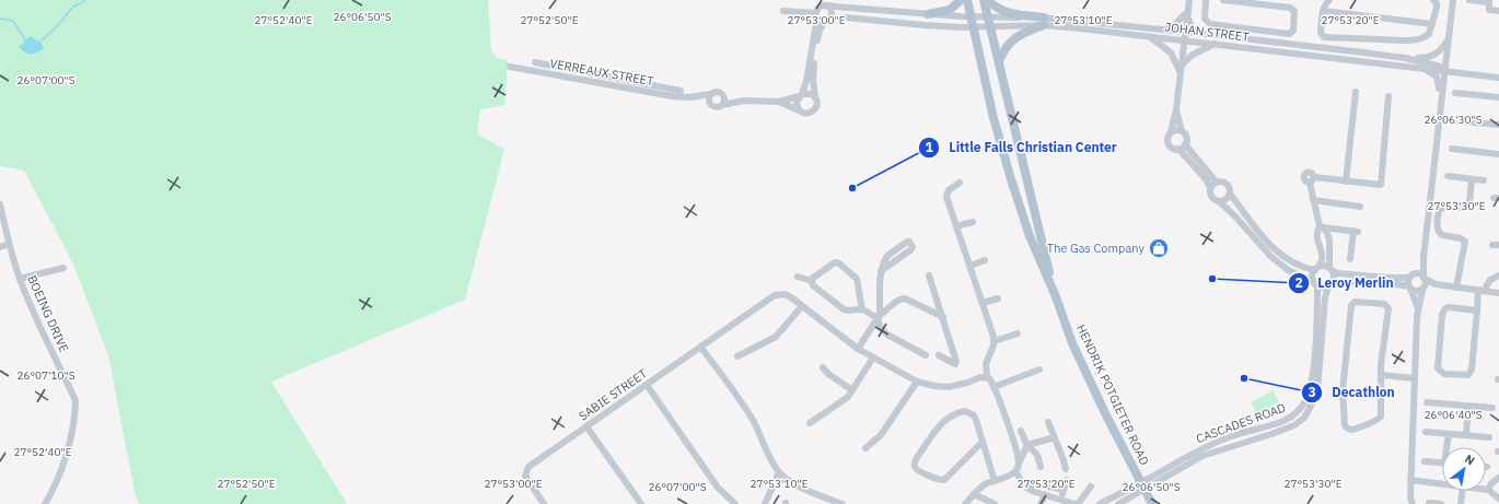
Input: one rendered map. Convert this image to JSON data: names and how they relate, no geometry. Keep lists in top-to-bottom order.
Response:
{
  "streets": {
    "main road": ["HENDRIK POTGIETER ROAD"],
    "street": [
      "JOHAN STREET",
      "VERREAUX STREET",
      "BOEING DRIVE",
      "SABIE STREET",
      "CASCADES ROAD"
    ]
  },
  "crossings": [
    ["JOHAN STREET", "HENDRIK POTGIETER ROAD"],
    ["HENDRIK POTGIETER ROAD", "CASCADES ROAD"]
  ],
  "places": {
    "other": ["Little Falls Christian Center", "Leroy Merlin", "Decathlon"],
    "shop": ["The Gas Company"]
  },
  "north": "top right",
  "coordinates": [
    "26°06'50\"S",
    "27°52'40\"E",
    "27°52'50\"E",
    "27°53'00\"E",
    "27°53'10\"E",
    "27°53'20\"E",
    "26°07'00\"S",
    "26°06'30\"S",
    "27°53'30\"E",
    "26°07'10\"S",
    "26°06'40\"S"
  ]
}
